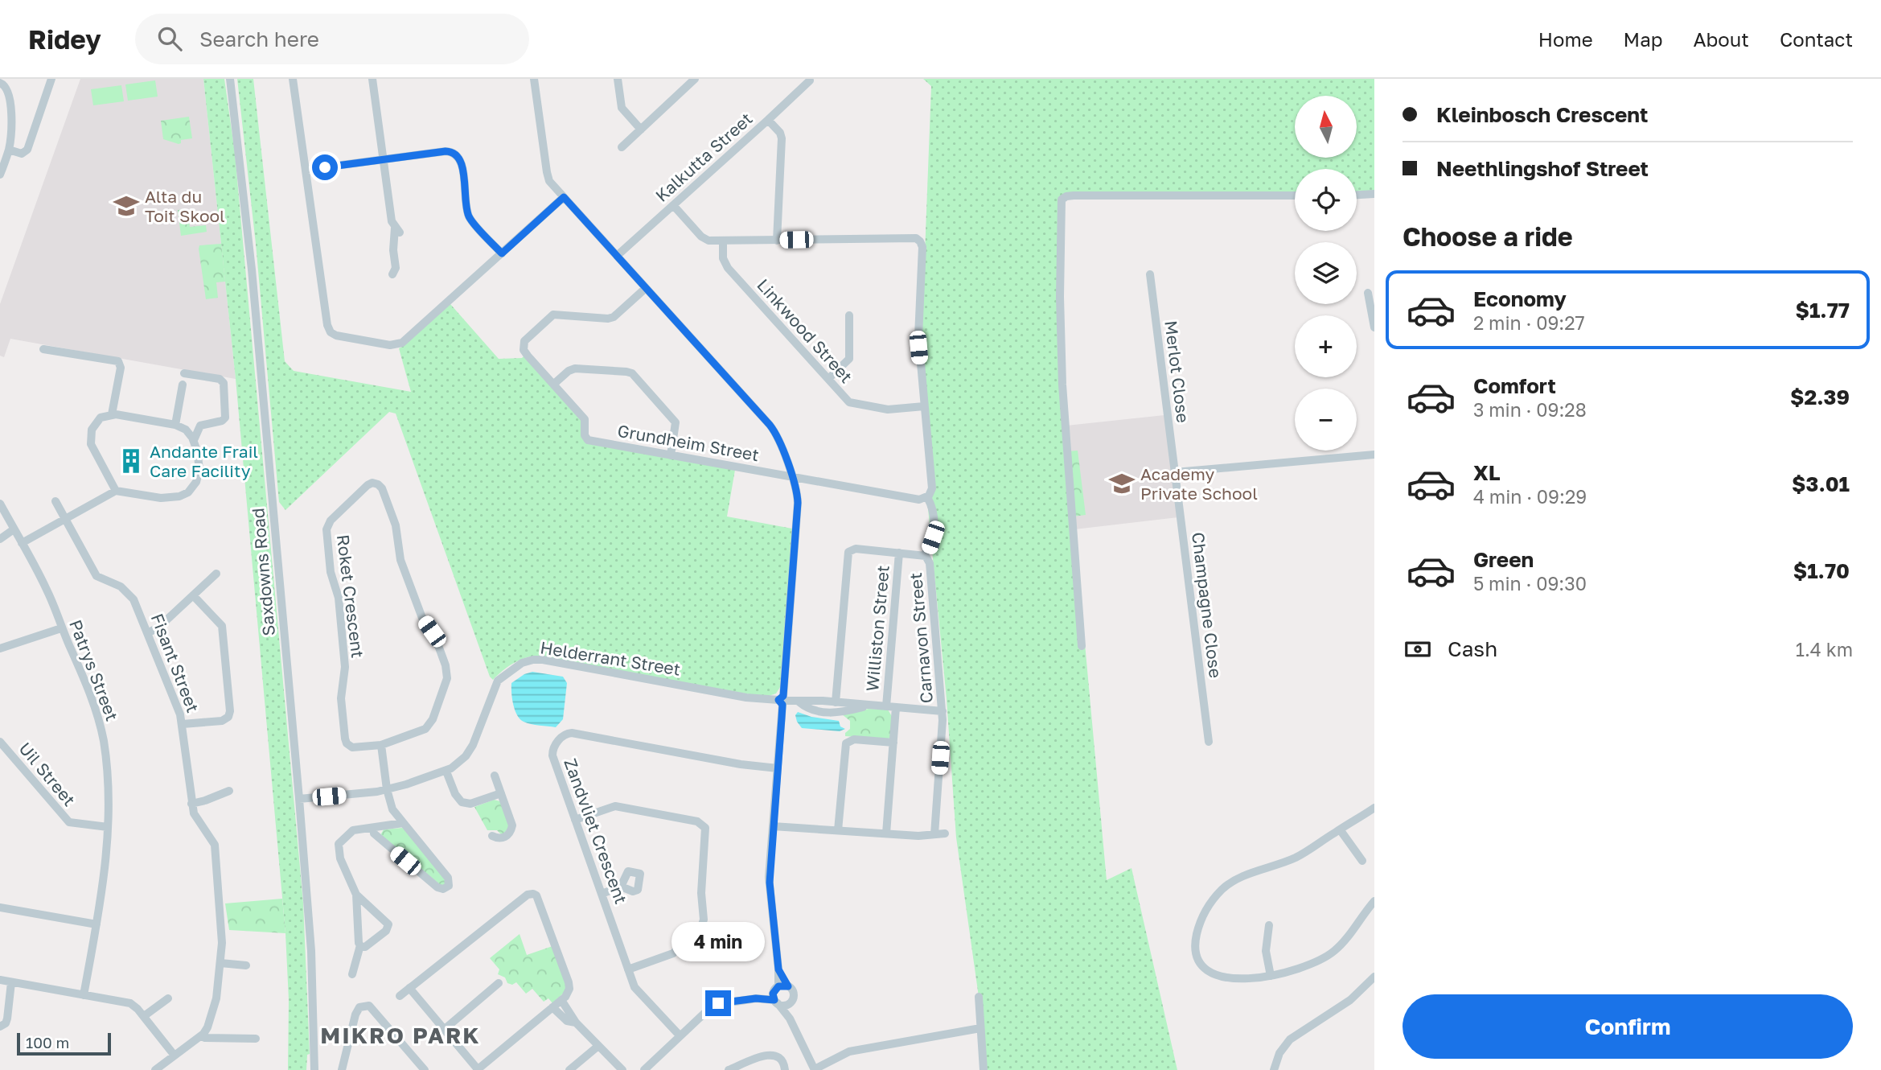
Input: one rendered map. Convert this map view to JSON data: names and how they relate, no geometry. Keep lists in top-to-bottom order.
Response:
{
  "streets": {
    "street": [
      "Kalkutta Street",
      "Linkwood Street",
      "Merlot Close",
      "Grundheim Street",
      "Saxdowns Road",
      "Roket Crescent",
      "Champagne Close",
      "Williston Street",
      "Carnavon Street",
      "Helderrant Street",
      "Fisant Street",
      "Patrys Street",
      "Uil Street",
      "Zandvliet Crescent"
    ]
  },
  "crossings": [
    ["Merlot Close", "Champagne Close"],
    ["Saxdowns Road", "Helderrant Street"],
    ["Williston Street", "Carnavon Street"],
    ["Patrys Street", "Uil Street"]
  ],
  "districts": ["MIKRO PARK"],
  "places": {
    "school or university": ["Alta du Toit Skool", "Academy Private School"],
    "building": ["Andante Frail Care Facility"]
  },
  "scale_bar": "100 m",
  "north": "top",
  "page": {
    "header": "Ridey",
    "search": "Search here",
    "nav": [
      "Home",
      "Map",
      "About",
      "Contact"
    ],
    "banner": ["Kleinbosch Crescent", "Neethlingshof Street"],
    "map_buttons": ["+", "−"],
    "heading": "Choose a ride",
    "list": [
      {
        "name": "Economy",
        "note": "2 min · 09:27",
        "value": "$1.77"
      },
      {
        "name": "Comfort",
        "note": "3 min · 09:28",
        "value": "$2.39"
      },
      {
        "name": "XL",
        "note": "4 min · 09:29",
        "value": "$3.01"
      },
      {
        "name": "Green",
        "note": "5 min · 09:30",
        "value": "$1.70"
      }
    ],
    "pay": ["Cash", "1.4 km"],
    "bubble": "4 min",
    "buttons": "Confirm",
    "scale": "100 m"
  }
}
